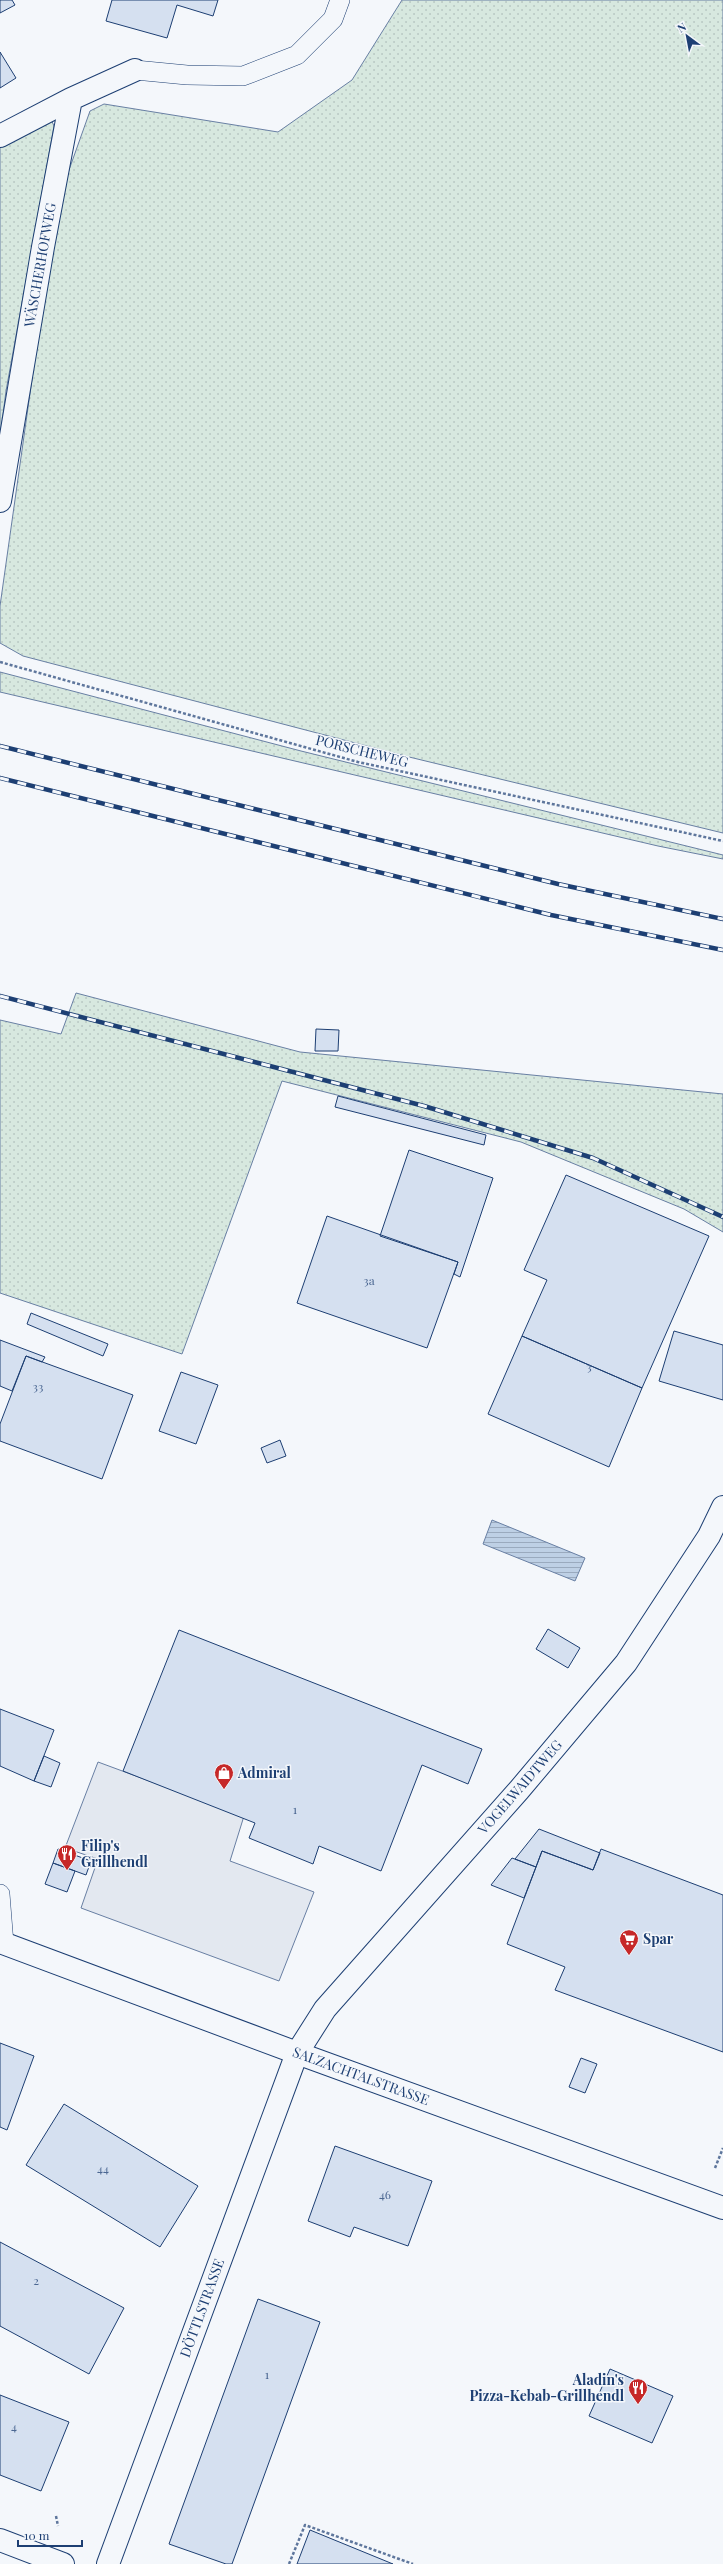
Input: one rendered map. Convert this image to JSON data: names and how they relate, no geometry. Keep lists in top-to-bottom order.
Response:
{
  "streets": {
    "street": [
      "WÄSCHERHOFWEG",
      "VOGELWAIDTWEG",
      "SALZACHTALSTRASSE",
      "DÖTTLSTRASSE"
    ],
    "path": ["PORSCHEWEG"]
  },
  "crossings": [
    ["VOGELWAIDTWEG", "SALZACHTALSTRASSE"],
    ["VOGELWAIDTWEG", "DÖTTLSTRASSE"],
    ["SALZACHTALSTRASSE", "DÖTTLSTRASSE"]
  ],
  "places": {
    "shop": ["Admiral"],
    "restaurant": ["Filip's Grillhendl", "Aladin's Pizza-Kebab-Grillhendl"],
    "supermarket": ["Spar"]
  },
  "house_numbers": [
    "3a",
    "3",
    "33",
    "1",
    "44",
    "46",
    "2",
    "1",
    "4"
  ],
  "scale_bar": "10 m",
  "north": "top left"
}
